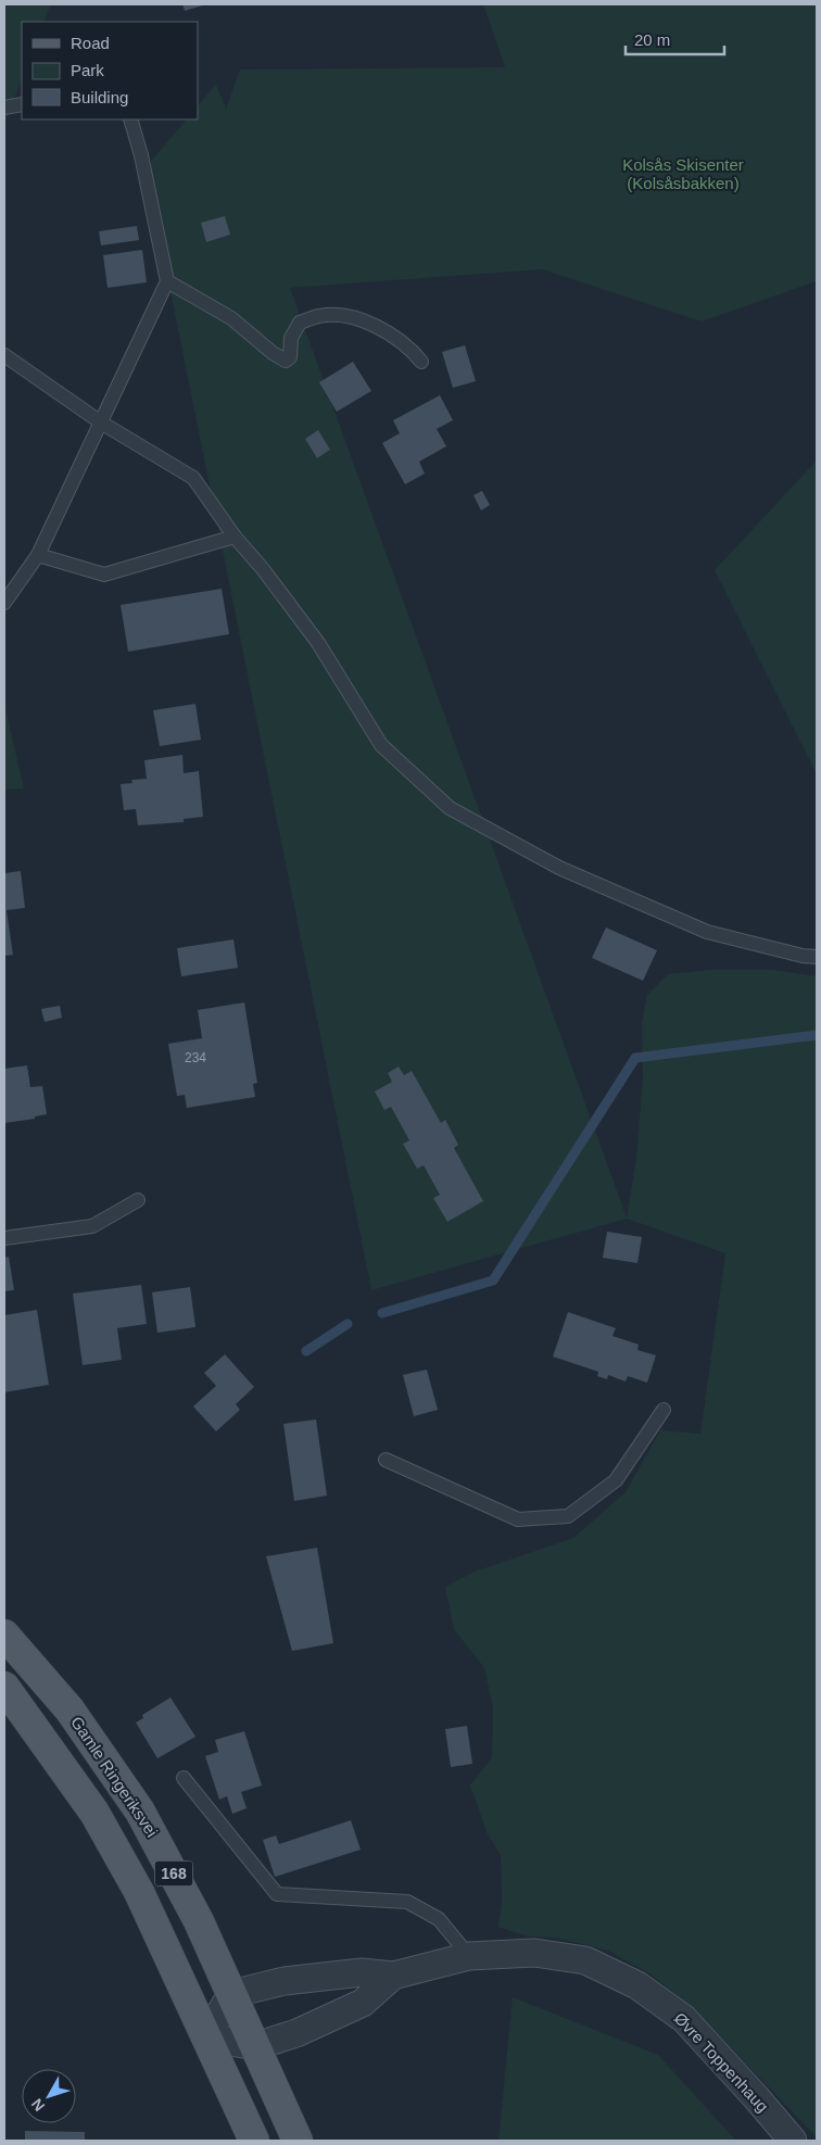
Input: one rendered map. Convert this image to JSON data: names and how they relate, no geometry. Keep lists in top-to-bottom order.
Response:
{
  "streets": {
    "main road": ["Gamle Ringeriksvei", "168"],
    "street": ["Øvre Toppenhaug"]
  },
  "crossings": [
    ["Gamle Ringeriksvei", "Øvre Toppenhaug"],
    ["168", "Øvre Toppenhaug"]
  ],
  "parks": ["Kolsås Skisenter (Kolsåsbakken)"],
  "house_numbers": ["234"],
  "legend": ["Road", "Park", "Building"],
  "scale_bar": "20 m",
  "north": "bottom left"
}
